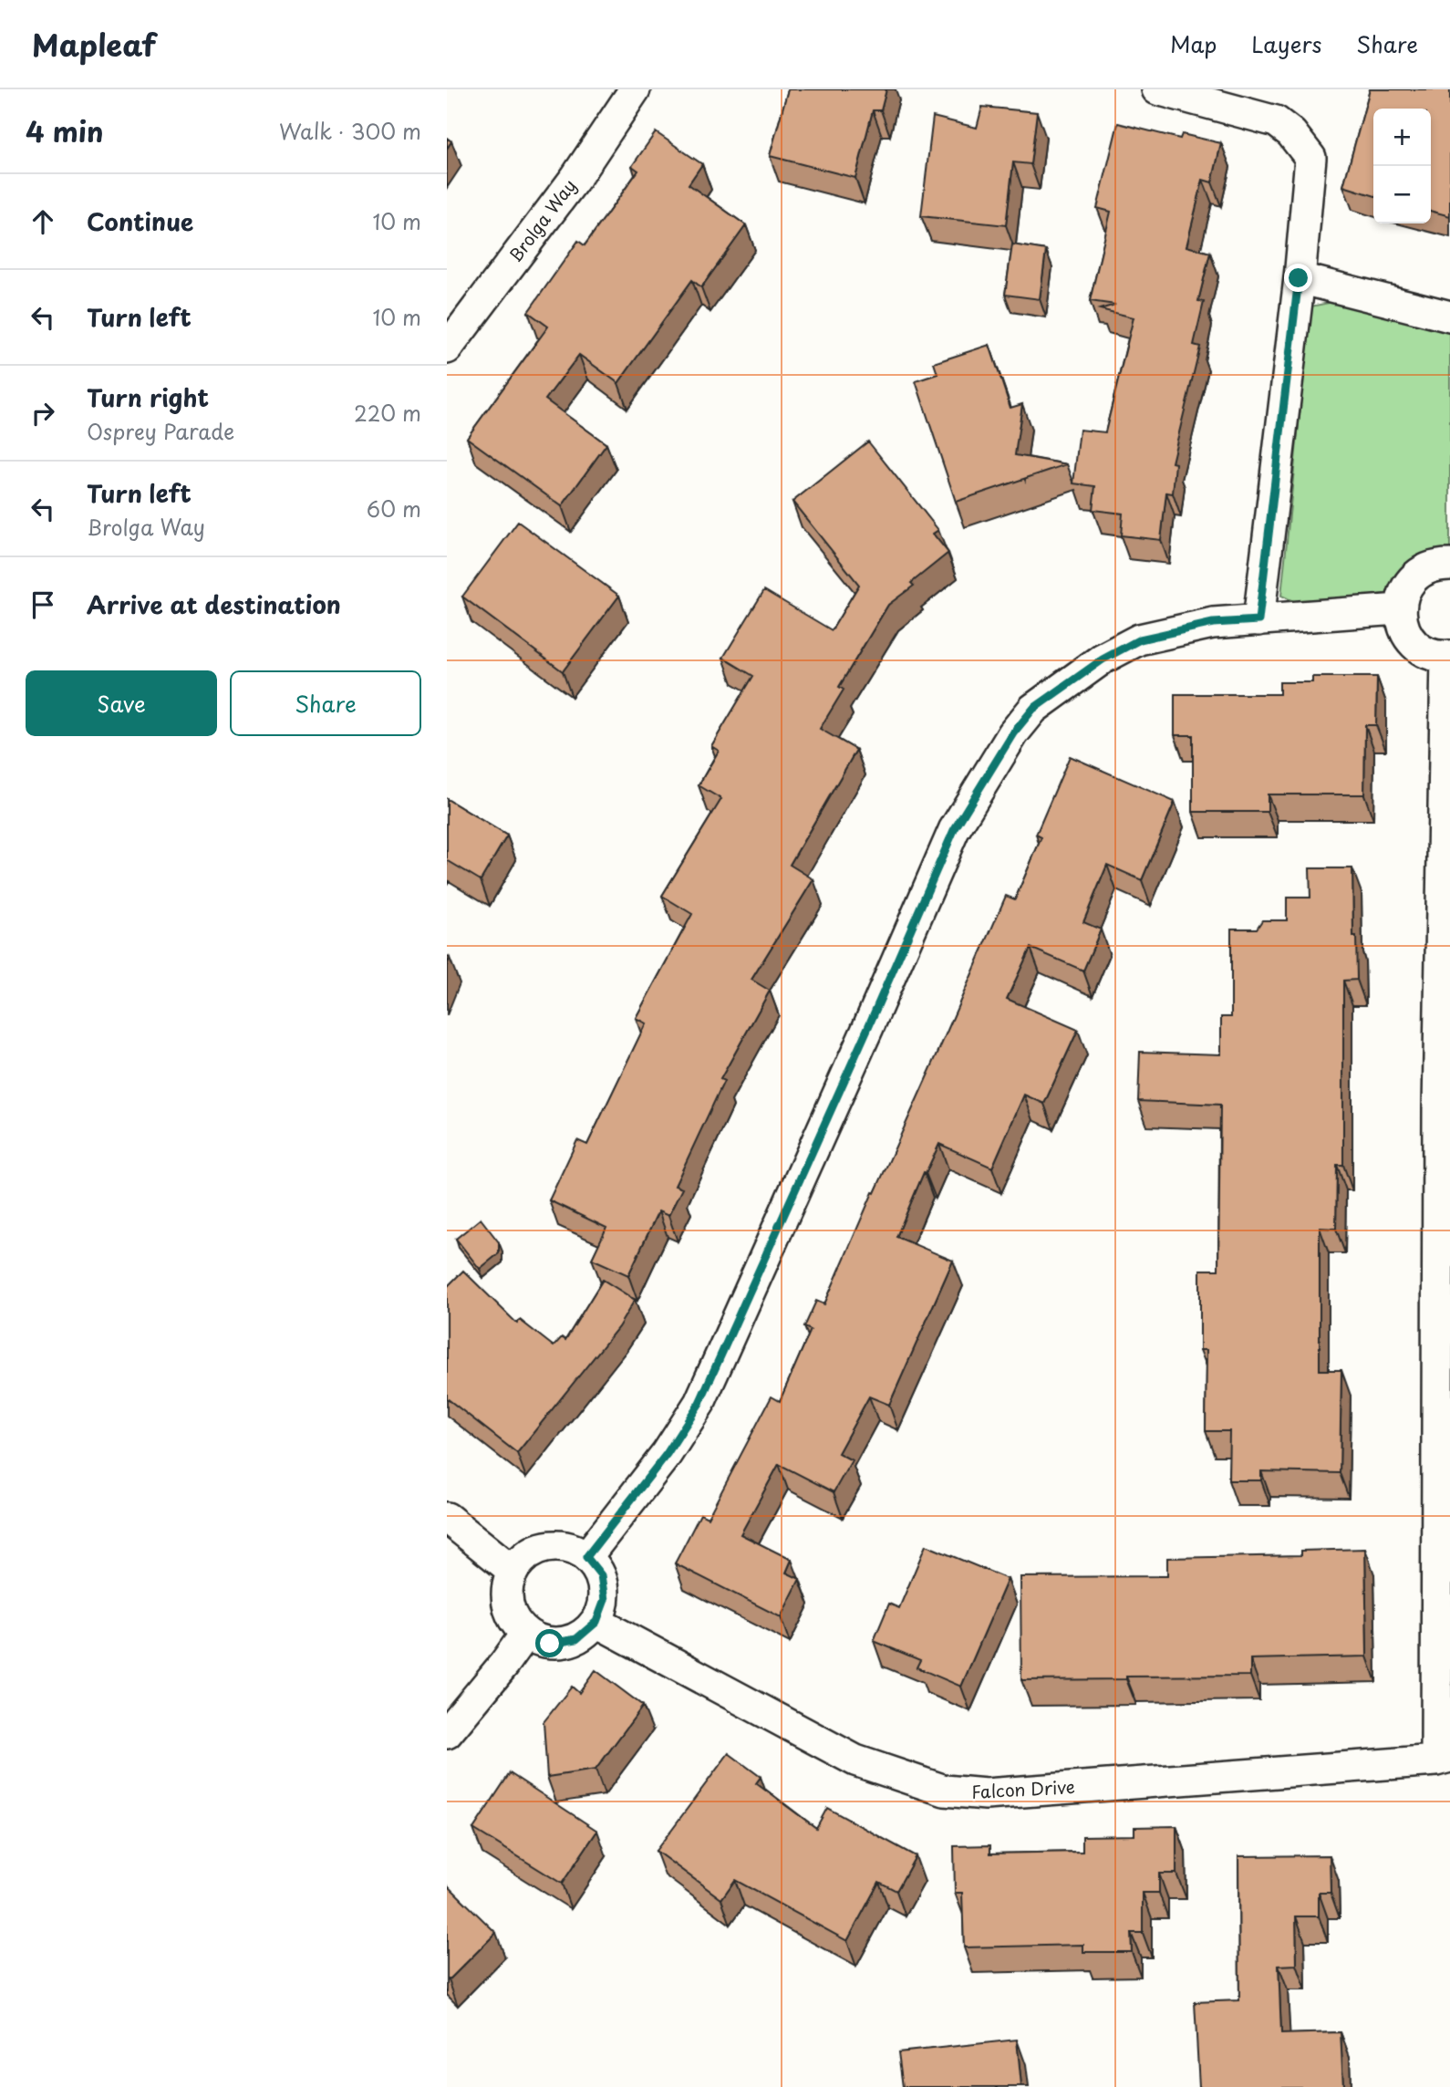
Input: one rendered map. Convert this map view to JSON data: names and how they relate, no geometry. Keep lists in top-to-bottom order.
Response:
{
  "streets": {
    "street": ["Brolga Way", "Falcon Drive"]
  },
  "page": {
    "header": "Mapleaf",
    "nav": ["Map", "Layers", "Share"],
    "heading": ["4 min", "Walk · 300 m"],
    "map_buttons": ["+", "−"],
    "list": [
      ["Continue", "10 m"],
      ["Turn left", "10 m"],
      ["Turn right", "Osprey Parade", "220 m"],
      ["Turn left", "Brolga Way", "60 m"],
      "Arrive at destination"
    ],
    "buttons": ["Save", "Share"]
  }
}
